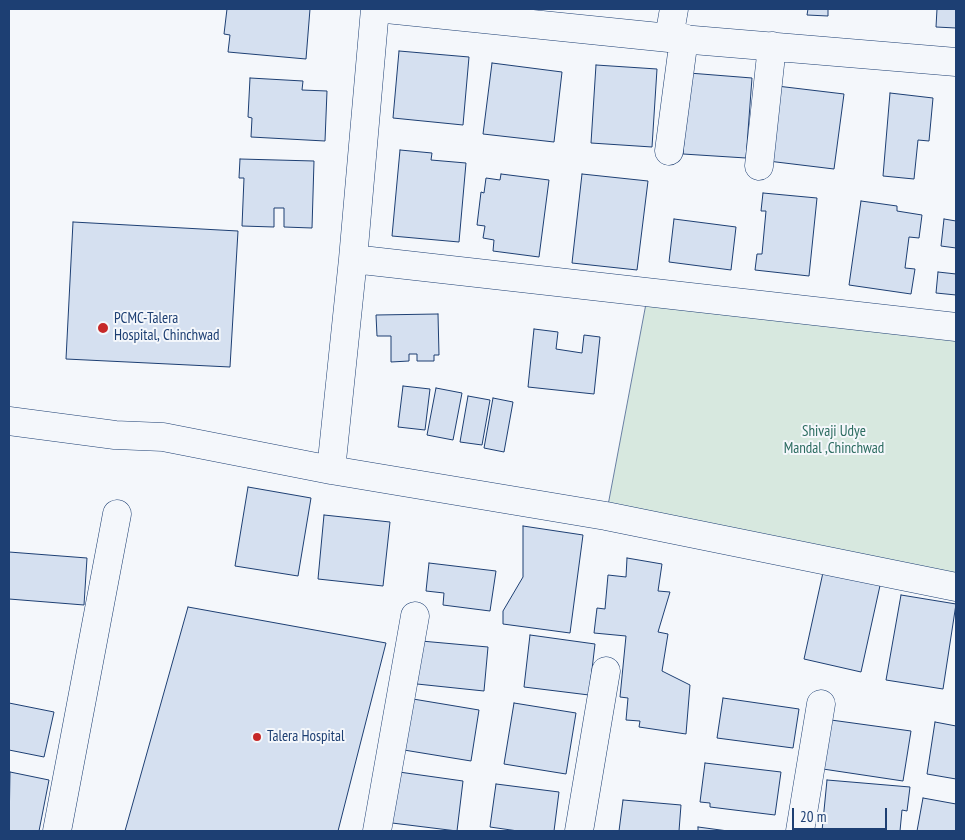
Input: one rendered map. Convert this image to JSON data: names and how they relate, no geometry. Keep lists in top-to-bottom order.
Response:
{
  "parks": ["Shivaji Udye Mandal ,Chinchwad"],
  "places": ["PCMC-Talera Hospital, Chinchwad", "Talera Hospital"],
  "scale_bar": "20 m"
}
